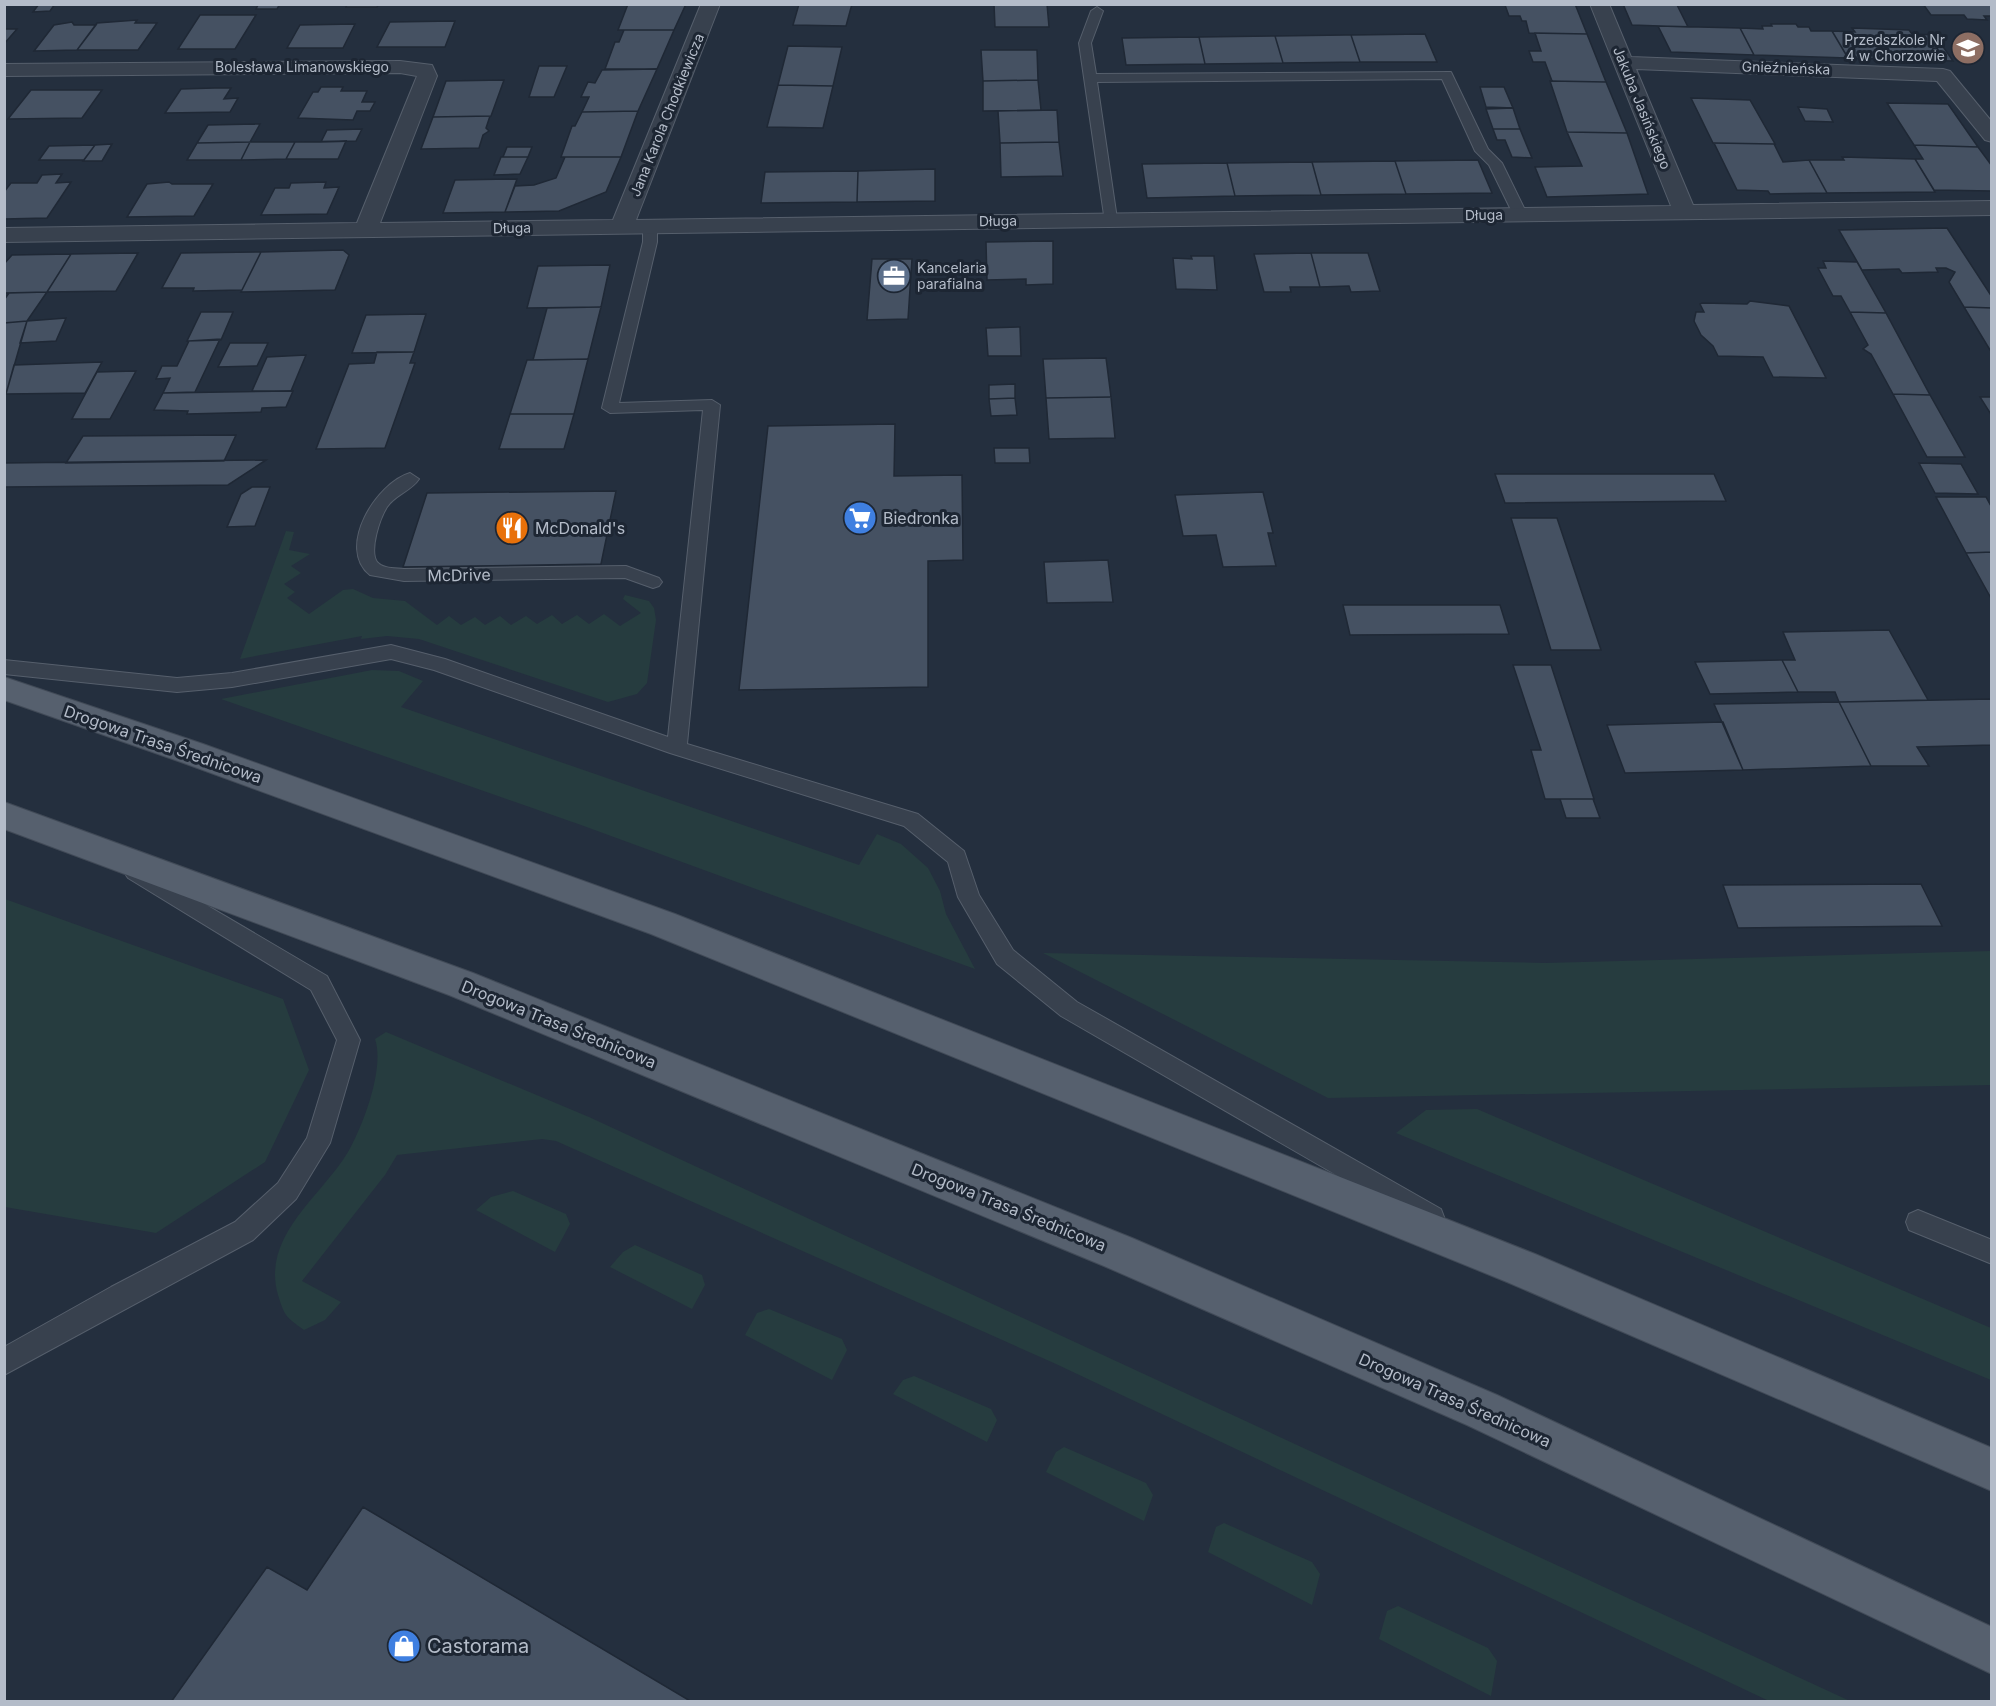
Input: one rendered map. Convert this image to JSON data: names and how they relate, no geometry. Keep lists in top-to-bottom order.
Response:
{
  "streets": {
    "main road": ["Drogowa Trasa Średnicowa"],
    "street": [
      "Bolesława Limanowskiego",
      "Gnieźnieńska",
      "Jakuba Jasińskiego",
      "Jana Karola Chodkiewicza",
      "Długa"
    ],
    "lane": ["McDrive"]
  },
  "crossings": [
    ["Bolesława Limanowskiego", "Długa"],
    ["Gnieźnieńska", "Jakuba Jasińskiego"],
    ["Jakuba Jasińskiego", "Długa"],
    ["Jana Karola Chodkiewicza", "Długa"]
  ],
  "places": {
    "school or university": ["Przedszkole Nr 4 w Chorzowie"],
    "office": ["Kancelaria parafialna"],
    "supermarket": ["Biedronka"],
    "restaurant": ["McDonald's"],
    "shop": ["Castorama"]
  }
}
